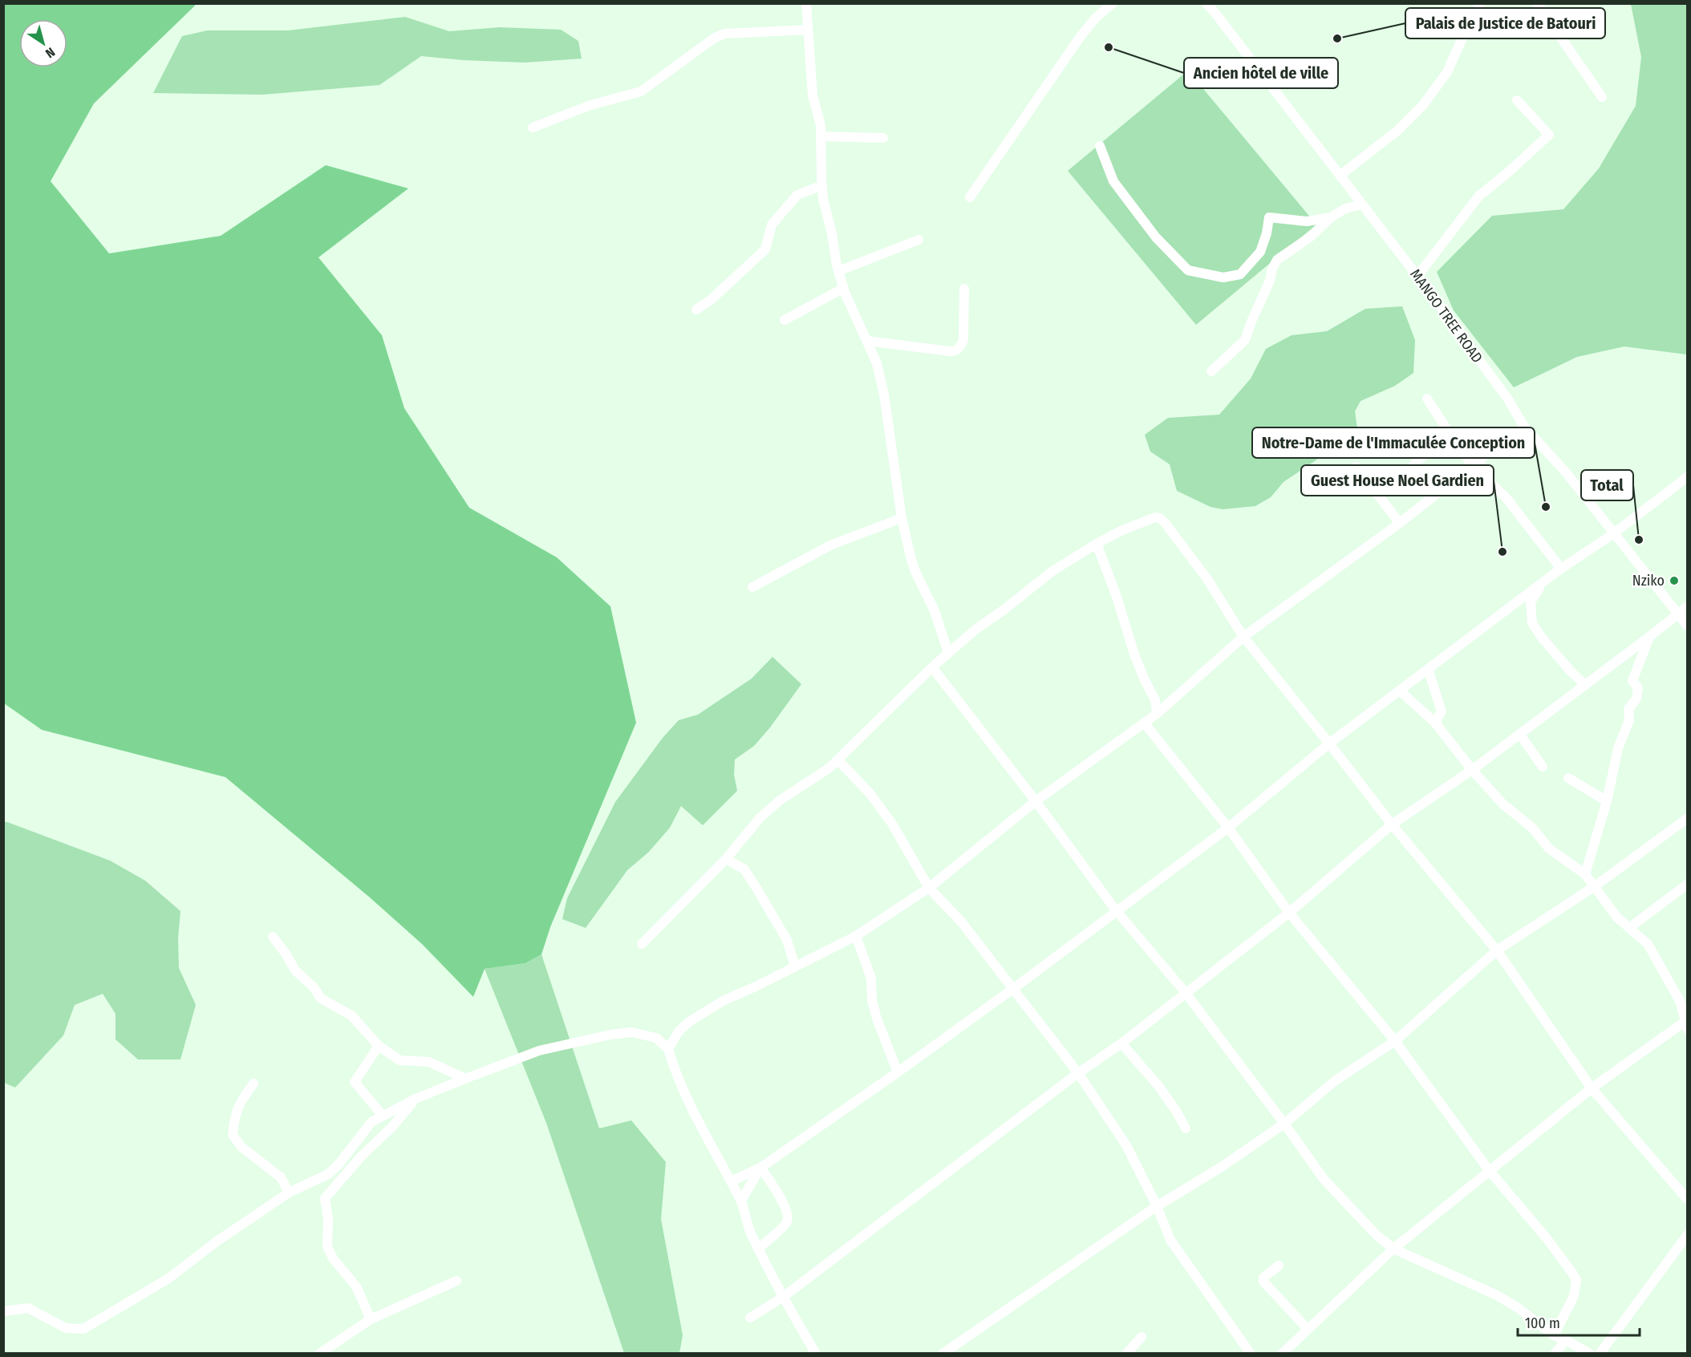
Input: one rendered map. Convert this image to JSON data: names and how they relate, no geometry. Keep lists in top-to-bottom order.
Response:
{
  "streets": {
    "street": ["MANGO TREE ROAD"]
  },
  "places": [
    "Palais de Justice de Batouri",
    "Ancien hôtel de ville",
    "Notre-Dame de l'Immaculée Conception",
    "Total",
    "Guest House Noel Gardien",
    "Nziko"
  ],
  "scale_bar": "100 m",
  "north": "bottom right"
}
